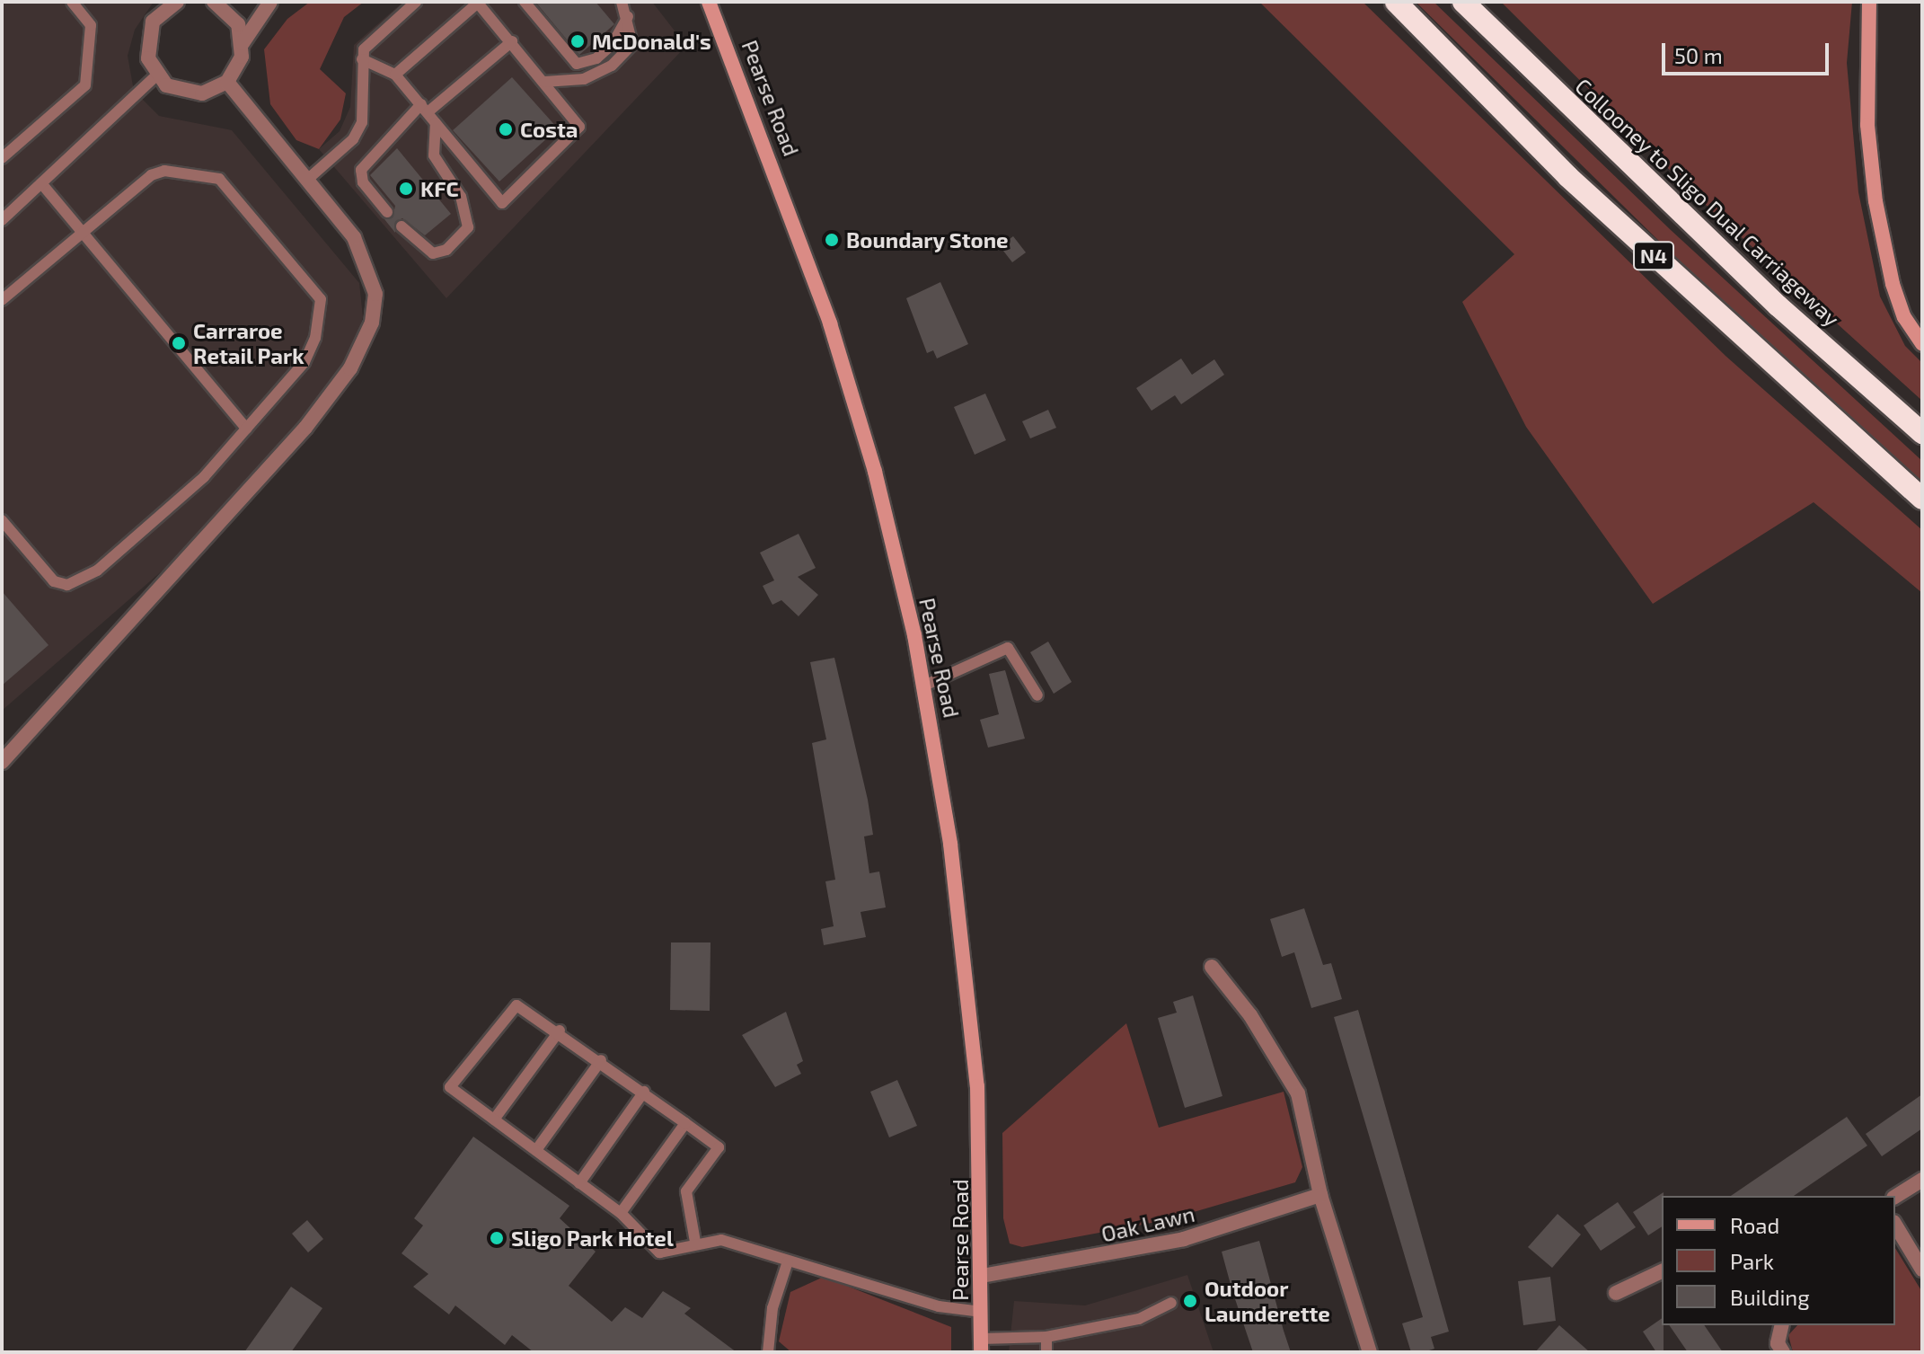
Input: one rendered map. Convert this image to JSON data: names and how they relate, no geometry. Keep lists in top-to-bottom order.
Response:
{
  "streets": {
    "highway": ["Collooney to Sligo Dual Carriageway", "N4"],
    "main road": ["Pearse Road"],
    "street": ["Oak Lawn"]
  },
  "crossings": [
    ["Pearse Road", "Oak Lawn"]
  ],
  "places": [
    "McDonald's",
    "Costa",
    "KFC",
    "Boundary Stone",
    "Carraroe Retail Park",
    "Sligo Park Hotel",
    "Outdoor Launderette"
  ],
  "legend": ["Road", "Park", "Building"],
  "scale_bar": "50 m"
}
